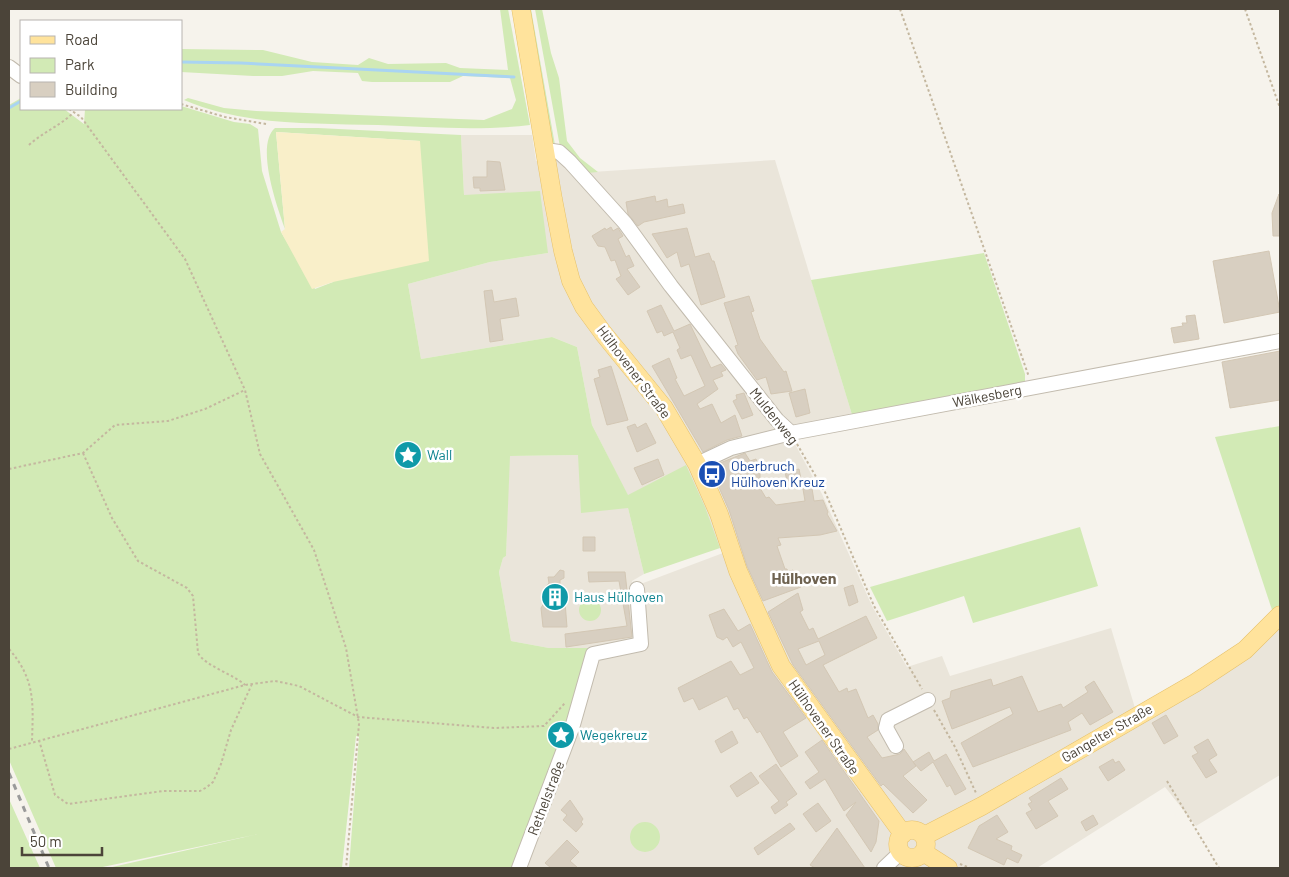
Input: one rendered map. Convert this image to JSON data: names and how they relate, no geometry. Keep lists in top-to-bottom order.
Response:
{
  "streets": {
    "main road": ["Hülhovener Straße", "Gangelter Straße"],
    "street": ["Wälkesberg", "Muldenweg", "Rethelstraße"]
  },
  "crossings": [
    ["Hülhovener Straße", "Wälkesberg"],
    ["Hülhovener Straße", "Muldenweg"],
    ["Hülhovener Straße", "Gangelter Straße"],
    ["Wälkesberg", "Muldenweg"],
    ["Muldenweg", "Gangelter Straße"]
  ],
  "districts": ["Hülhoven"],
  "places": {
    "place": ["Wall", "Wegekreuz"],
    "bus stop": ["Oberbruch Hülhoven Kreuz"],
    "building": ["Haus Hülhoven"]
  },
  "legend": ["Road", "Park", "Building"],
  "scale_bar": "50 m"
}
